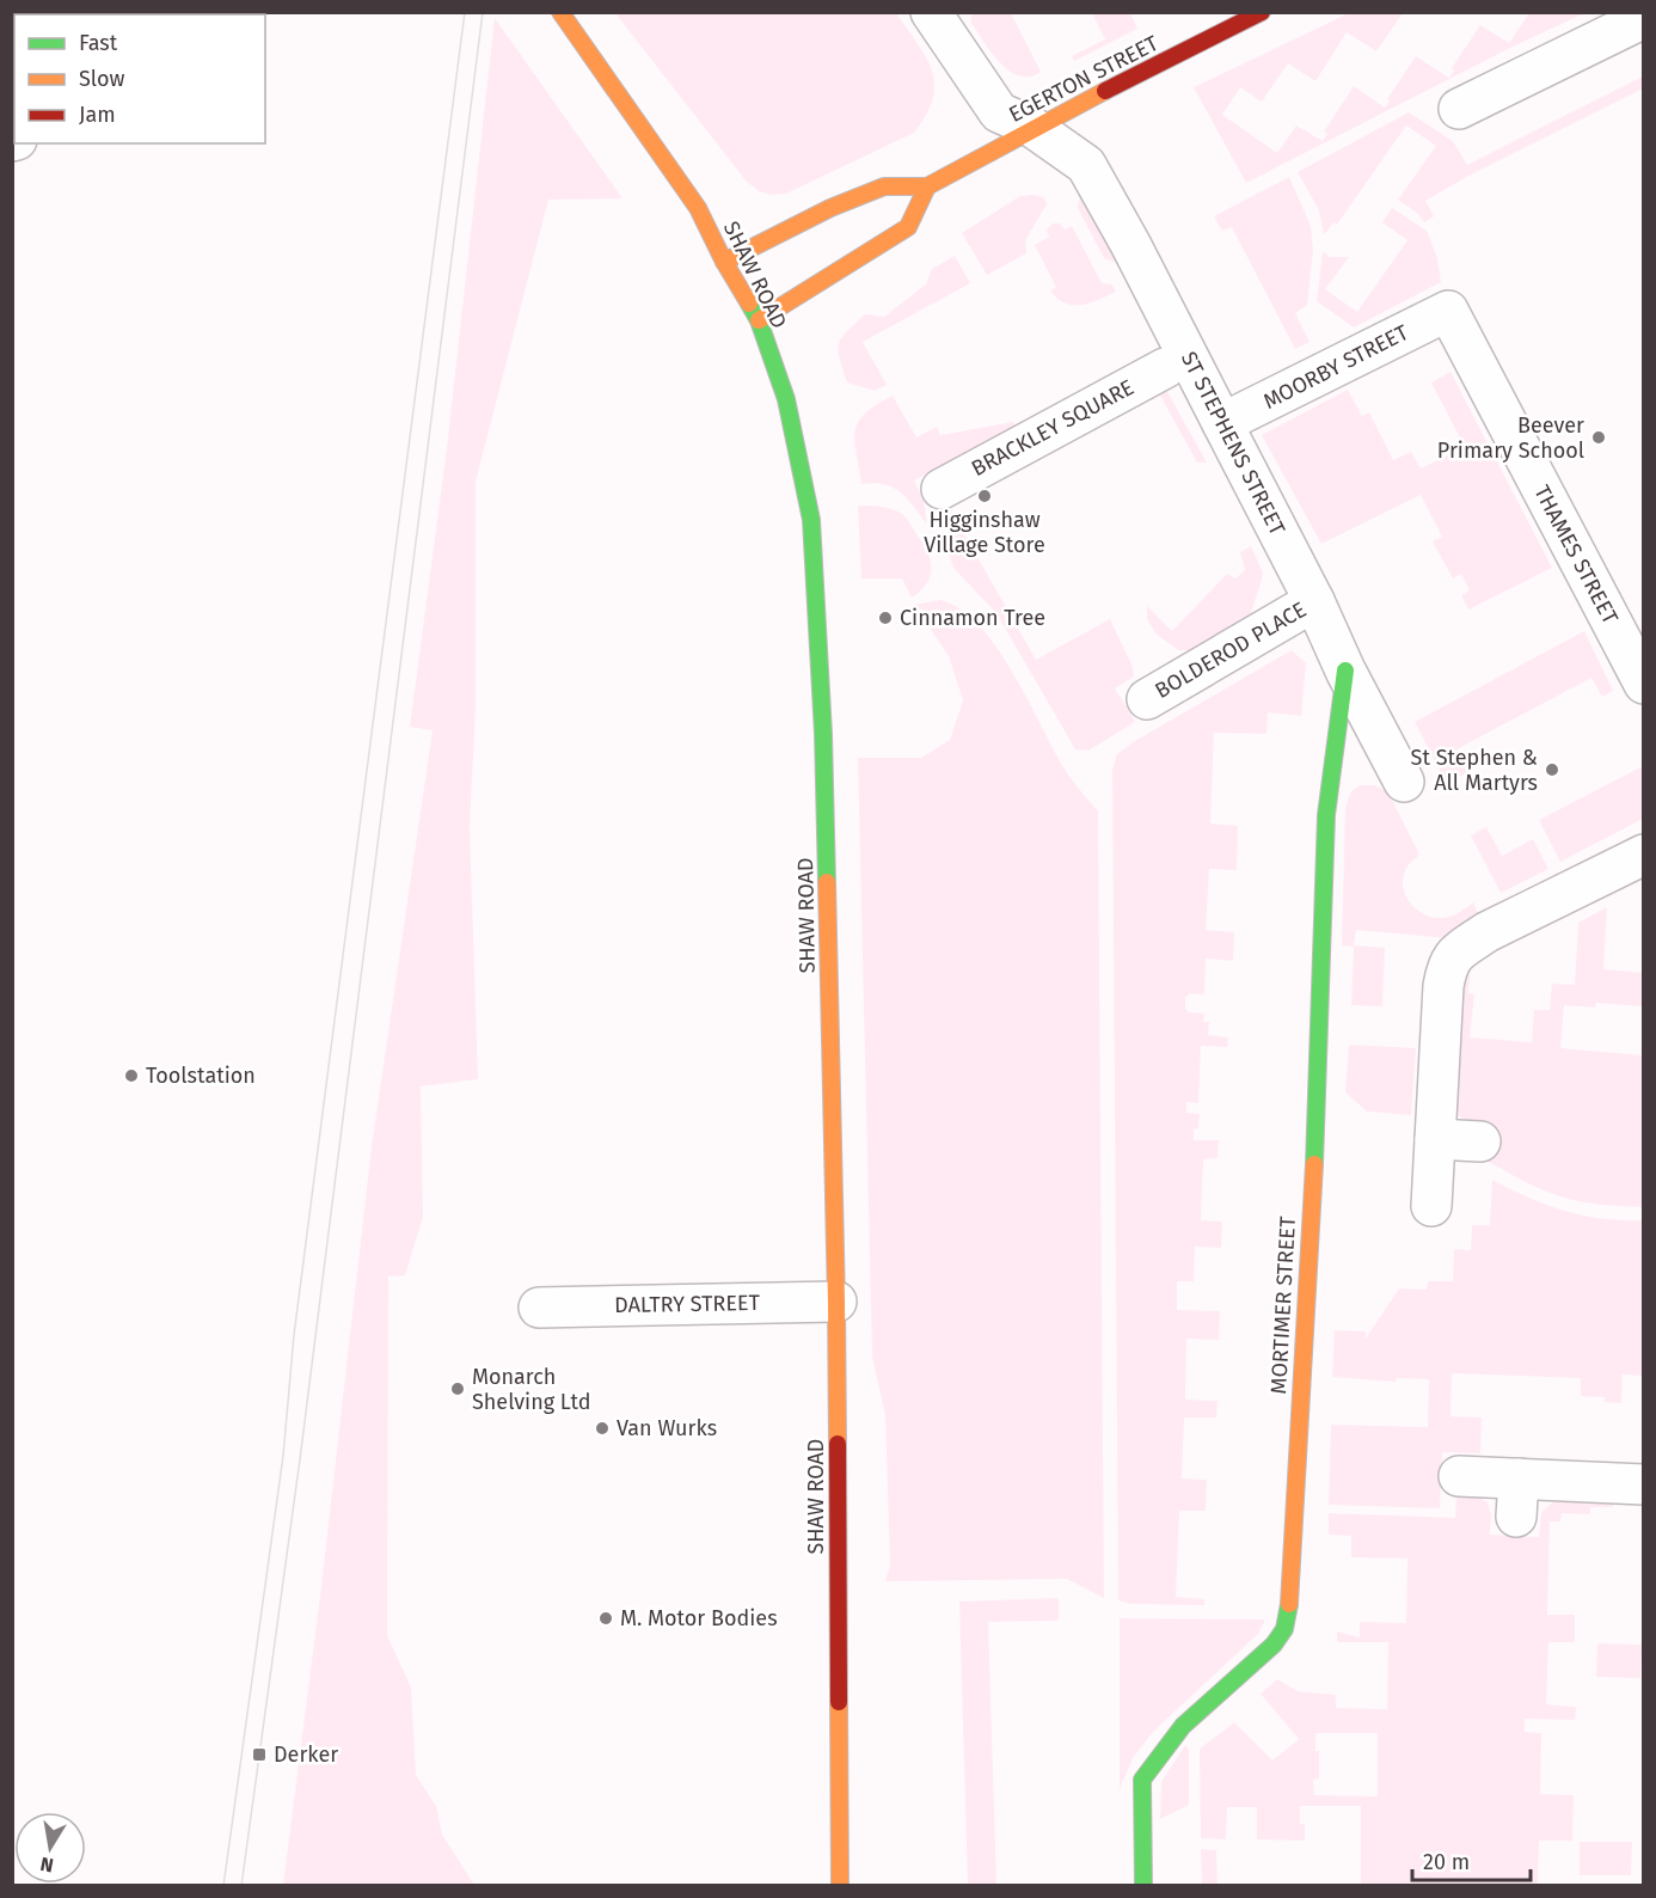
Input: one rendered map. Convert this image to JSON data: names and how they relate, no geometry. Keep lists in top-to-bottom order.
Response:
{
  "streets": {
    "street": [
      "EGERTON STREET",
      "SHAW ROAD",
      "MOORBY STREET",
      "BRACKLEY SQUARE",
      "ST STEPHENS STREET",
      "THAMES STREET",
      "BOLDEROD PLACE",
      "DALTRY STREET",
      "MORTIMER STREET"
    ]
  },
  "crossings": [
    ["EGERTON STREET", "SHAW ROAD"],
    ["EGERTON STREET", "ST STEPHENS STREET"],
    ["SHAW ROAD", "DALTRY STREET"],
    ["MOORBY STREET", "ST STEPHENS STREET"],
    ["MOORBY STREET", "THAMES STREET"],
    ["ST STEPHENS STREET", "BOLDEROD PLACE"],
    ["ST STEPHENS STREET", "MORTIMER STREET"]
  ],
  "places": {
    "other": [
      "Beever Primary School",
      "Higginshaw Village Store",
      "Cinnamon Tree",
      "St Stephen & All Martyrs",
      "Toolstation",
      "Monarch Shelving Ltd",
      "Van Wurks",
      "M. Motor Bodies"
    ],
    "transit": ["Derker"]
  },
  "legend": ["Fast", "Slow", "Jam"],
  "scale_bar": "20 m",
  "north": "bottom"
}
